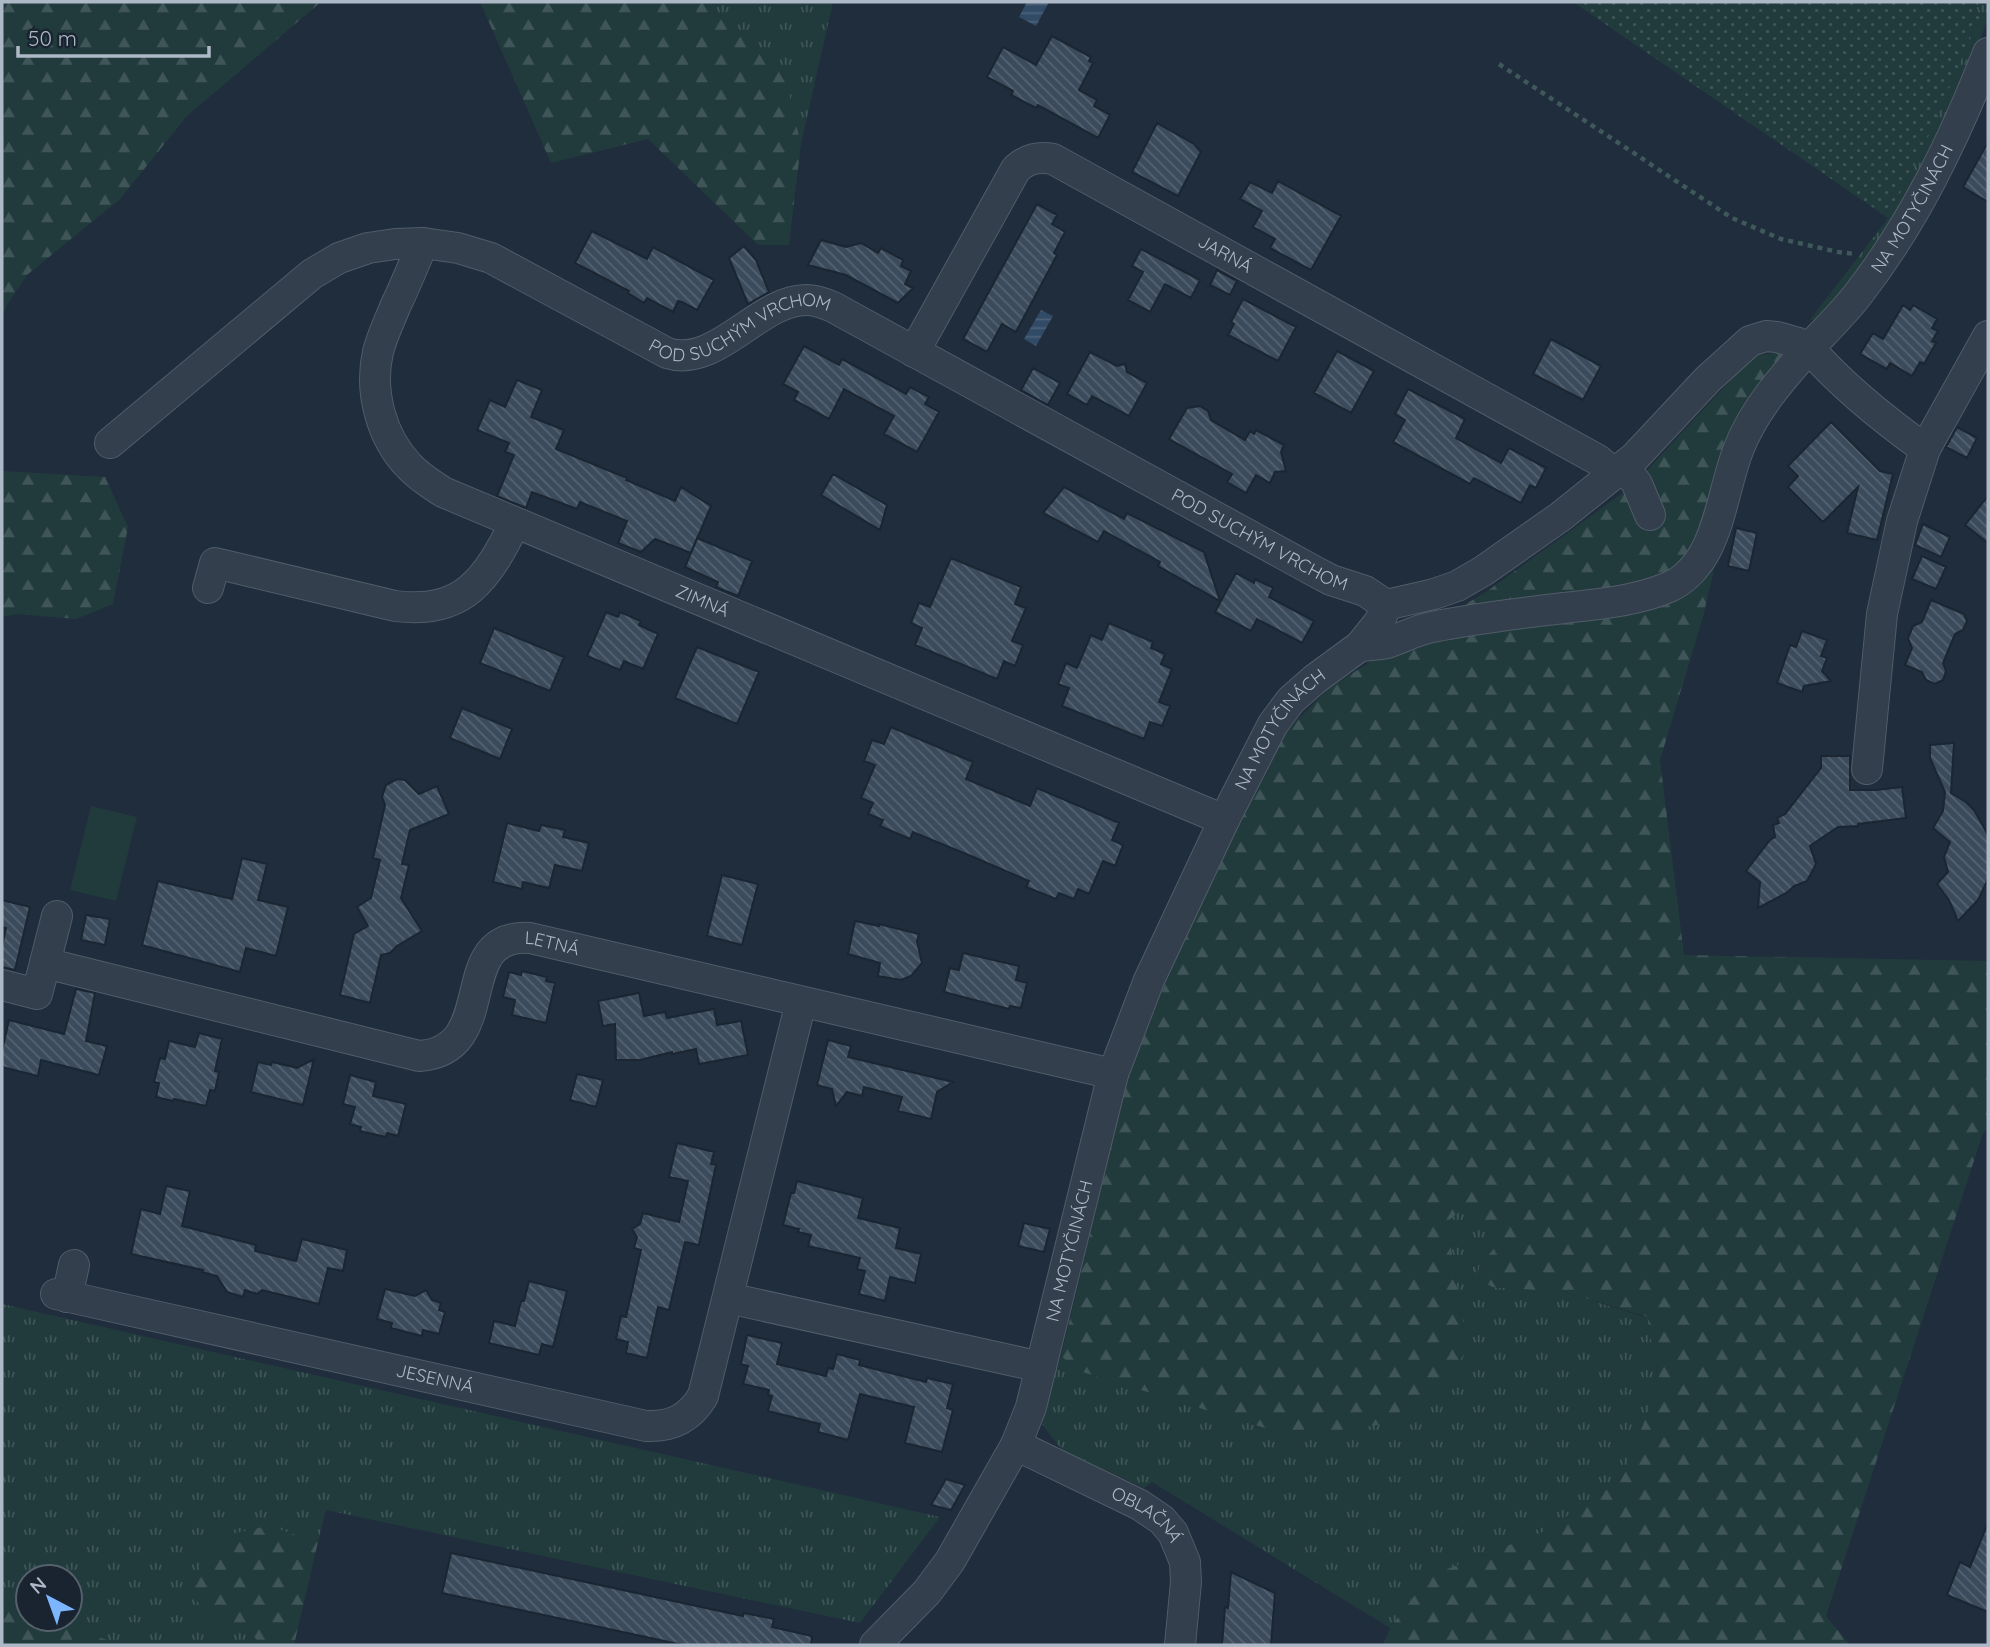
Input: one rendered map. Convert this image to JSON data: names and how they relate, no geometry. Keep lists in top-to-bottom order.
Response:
{
  "streets": {
    "street": [
      "NA MOTYČINÁCH",
      "JARNÁ",
      "POD SUCHÝM VRCHOM",
      "ZIMNÁ",
      "LETNÁ",
      "JESENNÁ",
      "OBLAČNÁ"
    ]
  },
  "crossings": [
    ["NA MOTYČINÁCH", "POD SUCHÝM VRCHOM"],
    ["NA MOTYČINÁCH", "ZIMNÁ"],
    ["NA MOTYČINÁCH", "LETNÁ"],
    ["NA MOTYČINÁCH", "OBLAČNÁ"],
    ["JARNÁ", "POD SUCHÝM VRCHOM"],
    ["POD SUCHÝM VRCHOM", "ZIMNÁ"],
    ["LETNÁ", "JESENNÁ"]
  ],
  "scale_bar": "50 m",
  "north": "top left"
}
